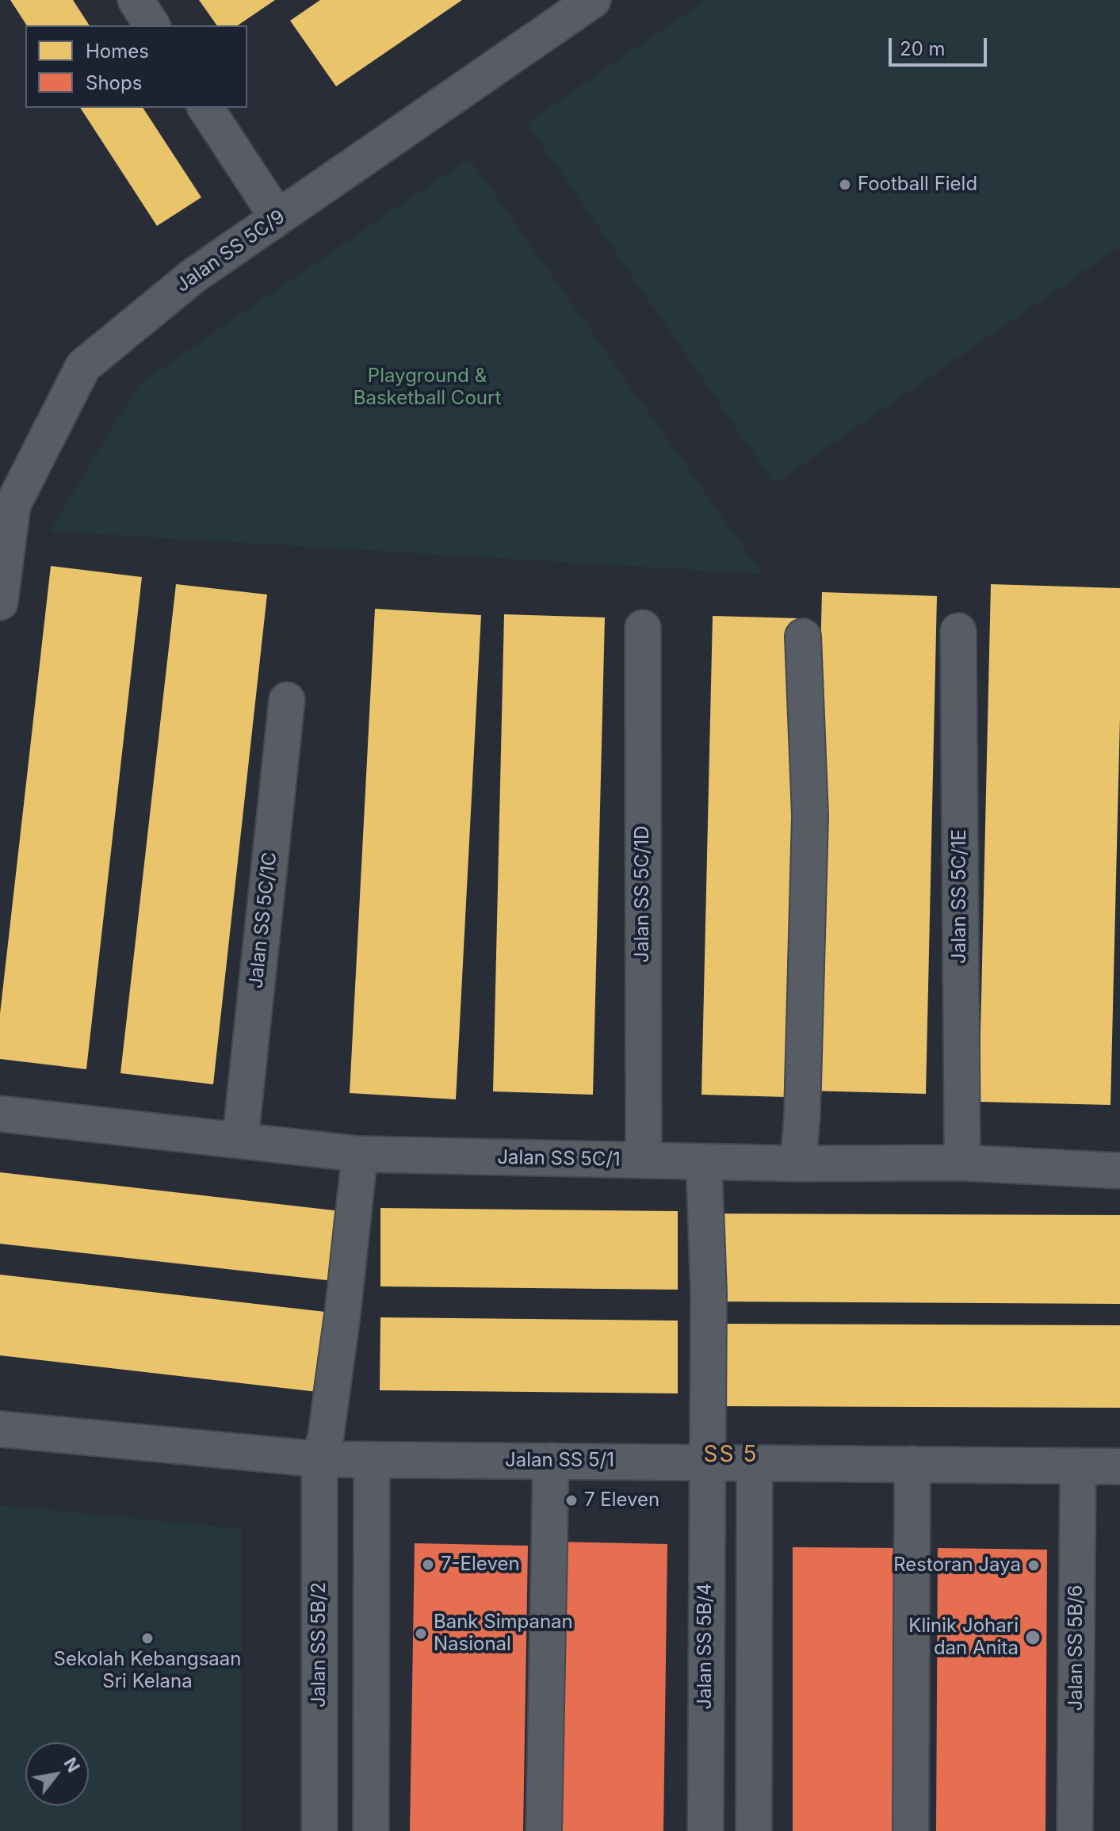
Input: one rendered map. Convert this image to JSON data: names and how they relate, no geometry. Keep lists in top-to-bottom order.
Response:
{
  "streets": {
    "street": [
      "Jalan SS 5C/9",
      "Jalan SS 5C/1D",
      "Jalan SS 5C/1E",
      "Jalan SS 5C/1C",
      "Jalan SS 5C/1",
      "Jalan SS 5/1",
      "Jalan SS 5B/2",
      "Jalan SS 5B/4",
      "Jalan SS 5B/6"
    ]
  },
  "crossings": [
    ["Jalan SS 5C/1D", "Jalan SS 5C/1"],
    ["Jalan SS 5C/1E", "Jalan SS 5C/1"],
    ["Jalan SS 5C/1C", "Jalan SS 5C/1"],
    ["Jalan SS 5C/1", "Jalan SS 5B/2"],
    ["Jalan SS 5C/1", "Jalan SS 5B/4"],
    ["Jalan SS 5/1", "Jalan SS 5B/2"],
    ["Jalan SS 5/1", "Jalan SS 5B/4"],
    ["Jalan SS 5/1", "Jalan SS 5B/6"]
  ],
  "districts": ["SS 5"],
  "parks": ["Playground & Basketball Court"],
  "places": [
    "Football Field",
    "7 Eleven",
    "7-Eleven",
    "Restoran Jaya",
    "Bank Simpanan Nasional",
    "Klinik Johari dan Anita",
    "Sekolah Kebangsaan Sri Kelana"
  ],
  "legend": ["Homes", "Shops"],
  "scale_bar": "20 m",
  "north": "top right"
}
